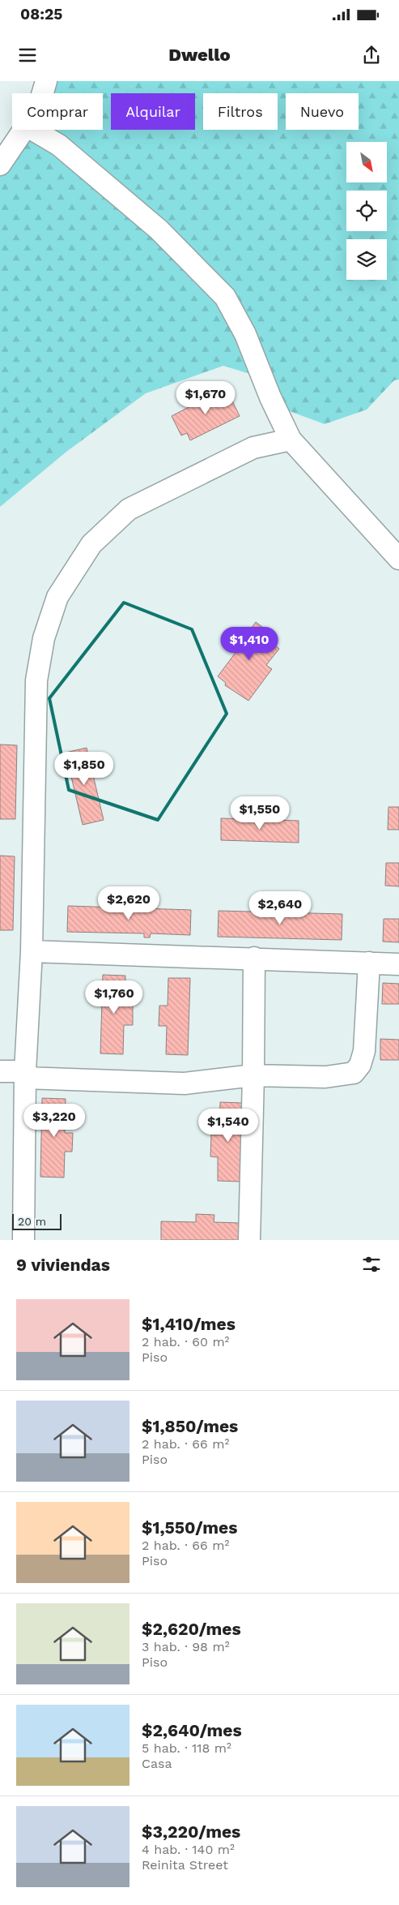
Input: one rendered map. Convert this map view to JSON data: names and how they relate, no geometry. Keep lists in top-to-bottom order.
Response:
{
  "scale_bar": "20 m",
  "north": "bottom right",
  "page": {
    "status": "08:25",
    "header": "Dwello",
    "chip": [
      "Comprar",
      "Alquilar",
      "Filtros",
      "Nuevo"
    ],
    "price": [
      "$1,670",
      "$1,410",
      "$1,850",
      "$1,550",
      "$2,620",
      "$2,640",
      "$1,760",
      "$3,220",
      "$1,540"
    ],
    "scale": "20 m",
    "heading": "9 viviendas",
    "list": [
      {
        "name": "$1,410/mes",
        "note": "2 hab. · 60 m² · Piso"
      },
      {
        "name": "$1,850/mes",
        "note": "2 hab. · 66 m² · Piso"
      },
      {
        "name": "$1,550/mes",
        "note": "2 hab. · 66 m² · Piso"
      },
      {
        "name": "$2,620/mes",
        "note": "3 hab. · 98 m² · Piso"
      },
      {
        "name": "$2,640/mes",
        "note": "5 hab. · 118 m² · Casa"
      },
      {
        "name": "$3,220/mes",
        "note": "4 hab. · 140 m² · Reinita Street"
      }
    ]
  }
}
